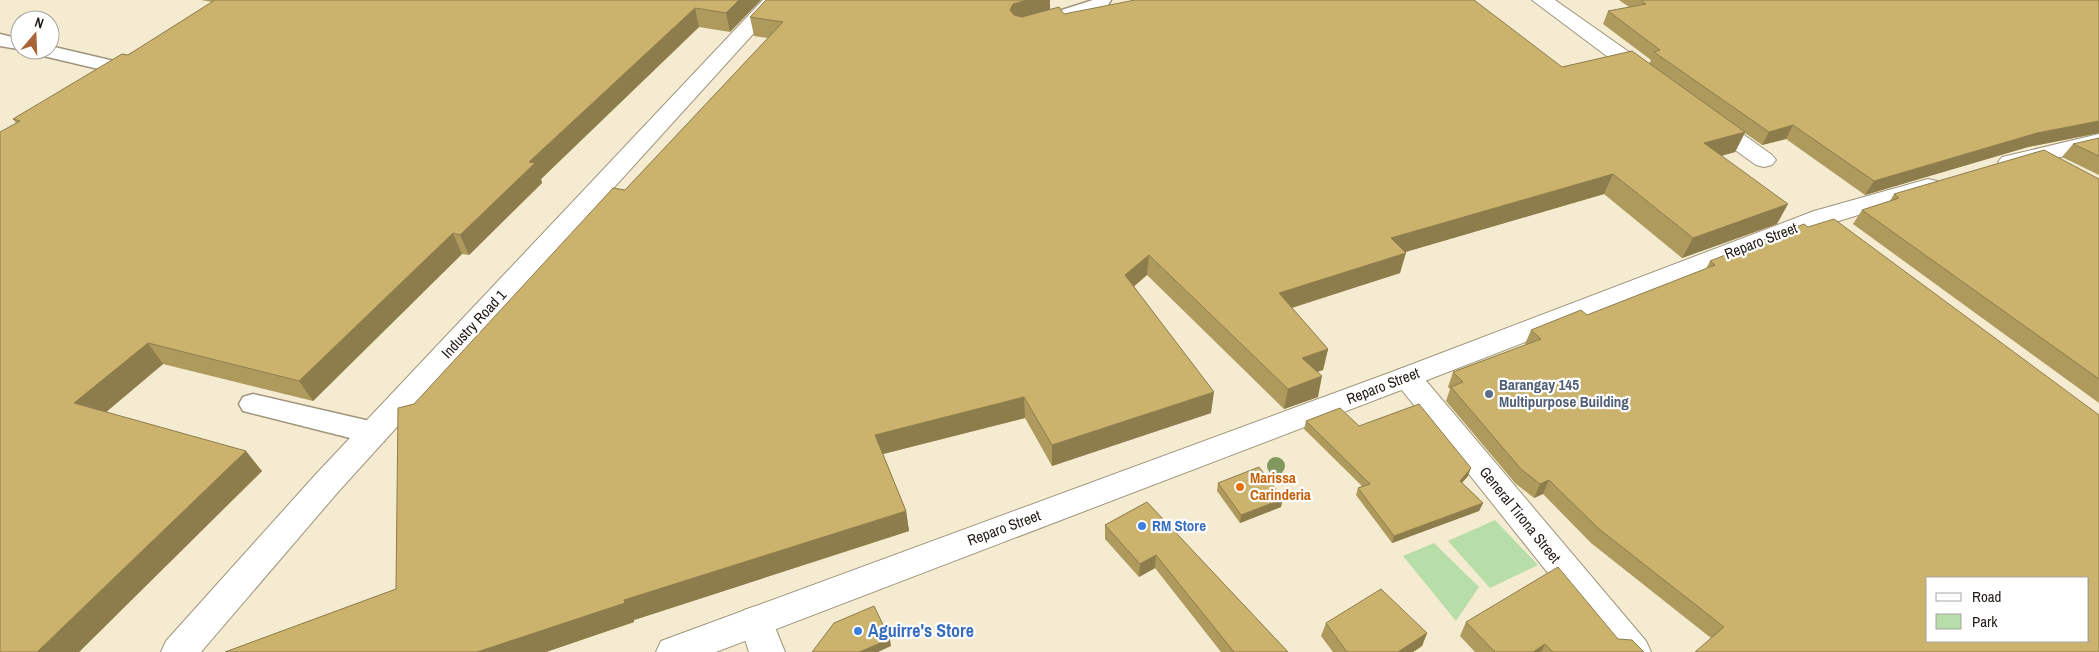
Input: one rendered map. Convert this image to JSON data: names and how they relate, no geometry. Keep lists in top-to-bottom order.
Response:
{
  "streets": {
    "street": ["Reparo Street", "Industry Road 1", "General Tirona Street"]
  },
  "crossings": [
    ["Reparo Street", "General Tirona Street"]
  ],
  "places": [
    "Barangay 145 Multipurpose Building",
    "Marissa Carinderia",
    "RM Store",
    "Aguirre's Store"
  ],
  "legend": ["Road", "Park"],
  "north": "top"
}
